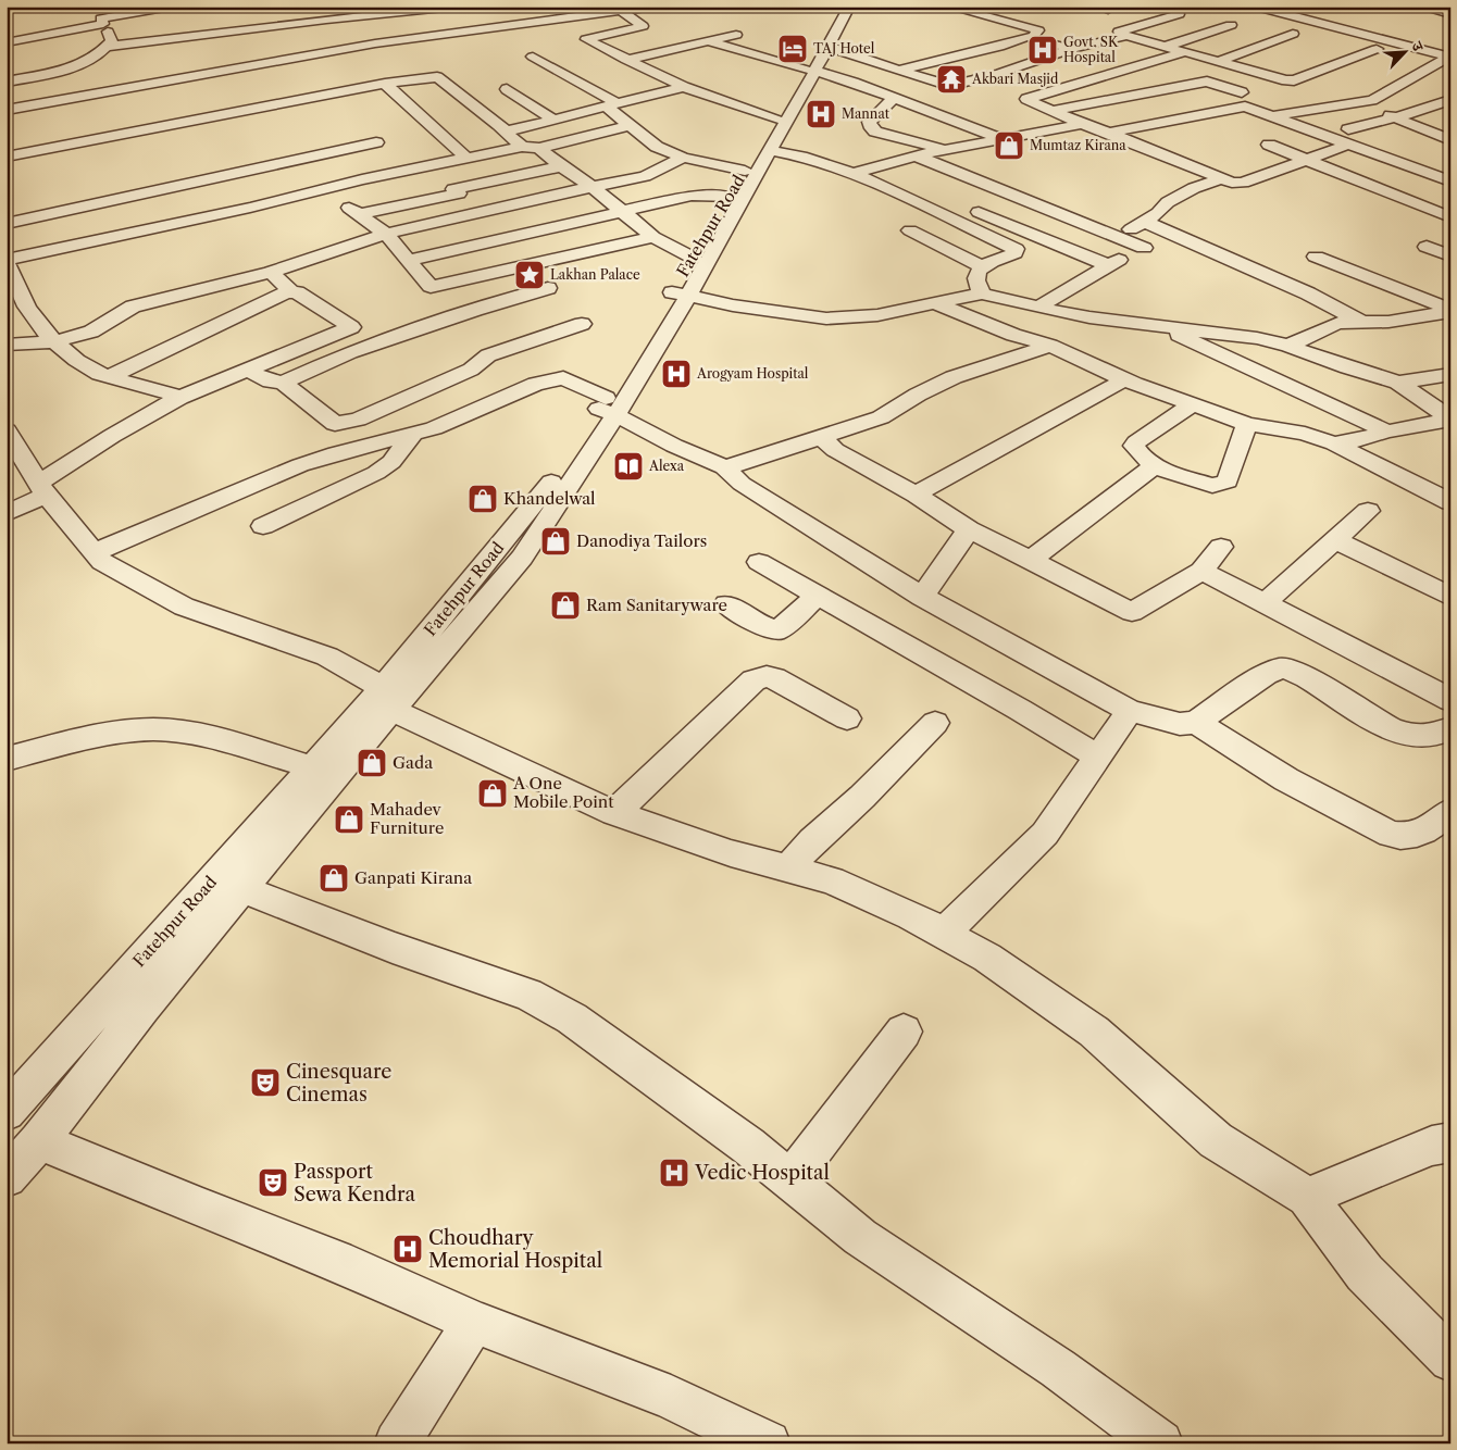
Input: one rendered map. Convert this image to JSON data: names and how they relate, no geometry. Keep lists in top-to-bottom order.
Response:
{
  "streets": {
    "street": ["Fatehpur Road"]
  },
  "places": {
    "hotel": ["TAJ Hotel"],
    "hospital": [
      "Govt. SK Hospital",
      "Mannat",
      "Arogyam Hospital",
      "Vedic Hospital",
      "Choudhary Memorial Hospital"
    ],
    "temple": ["Akbari Masjid"],
    "shop": [
      "Mumtaz Kirana",
      "Khandelwal",
      "Danodiya Tailors",
      "Ram Sanitaryware",
      "Gada",
      "A One Mobile Point",
      "Mahadev Furniture",
      "Ganpati Kirana"
    ],
    "place": ["Lakhan Palace"],
    "library": ["Alexa"],
    "theatre": ["Cinesquare Cinemas", "Passport Sewa Kendra"]
  },
  "north": "top right"
}
